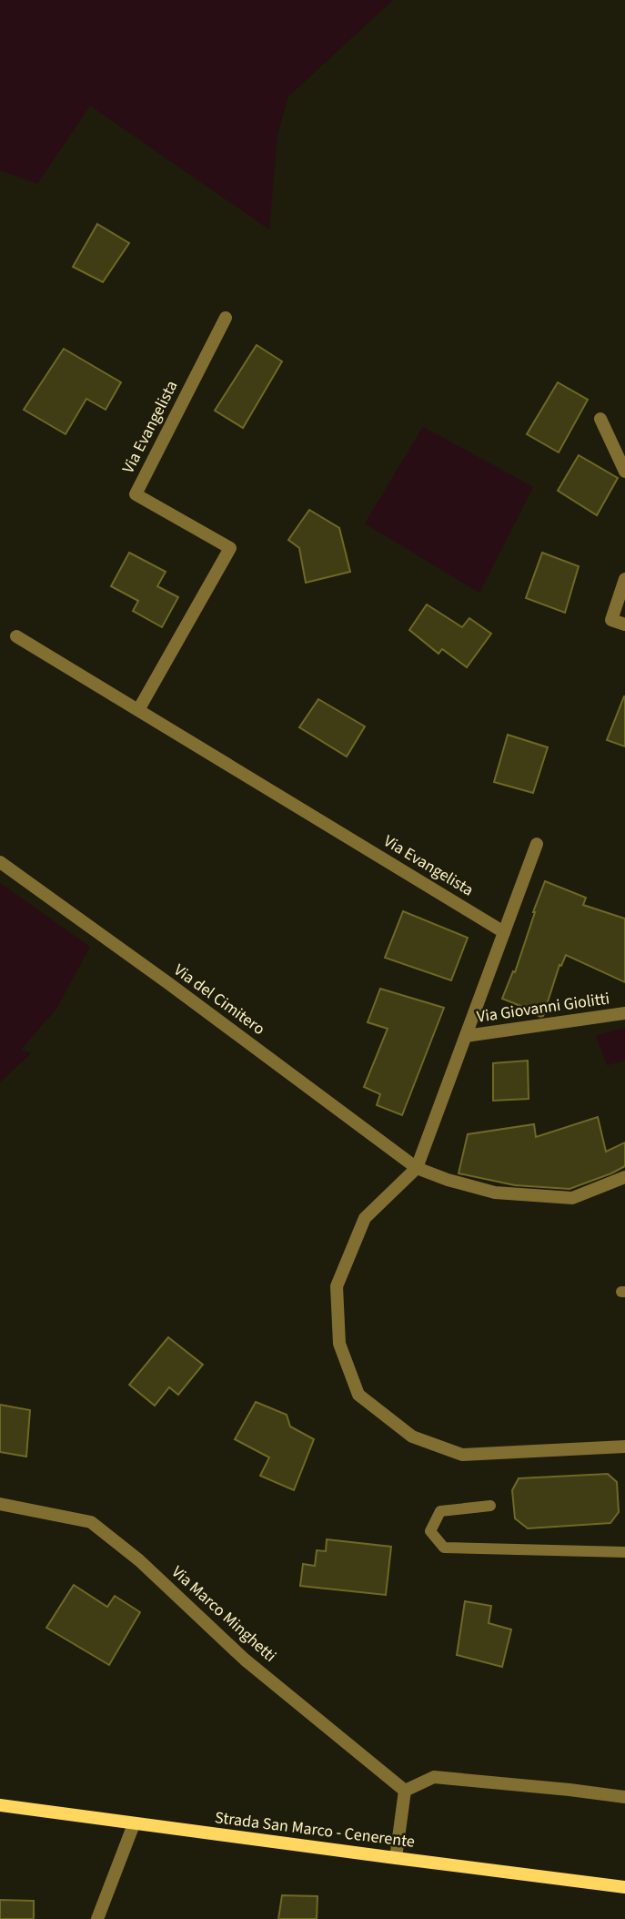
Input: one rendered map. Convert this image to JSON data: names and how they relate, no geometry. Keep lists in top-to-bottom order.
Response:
{
  "streets": {
    "main road": ["Strada San Marco - Cenerente"],
    "street": [
      "Via Evangelista",
      "Via del Cimitero",
      "Via Giovanni Giolitti",
      "Via Marco Minghetti"
    ]
  }
}
